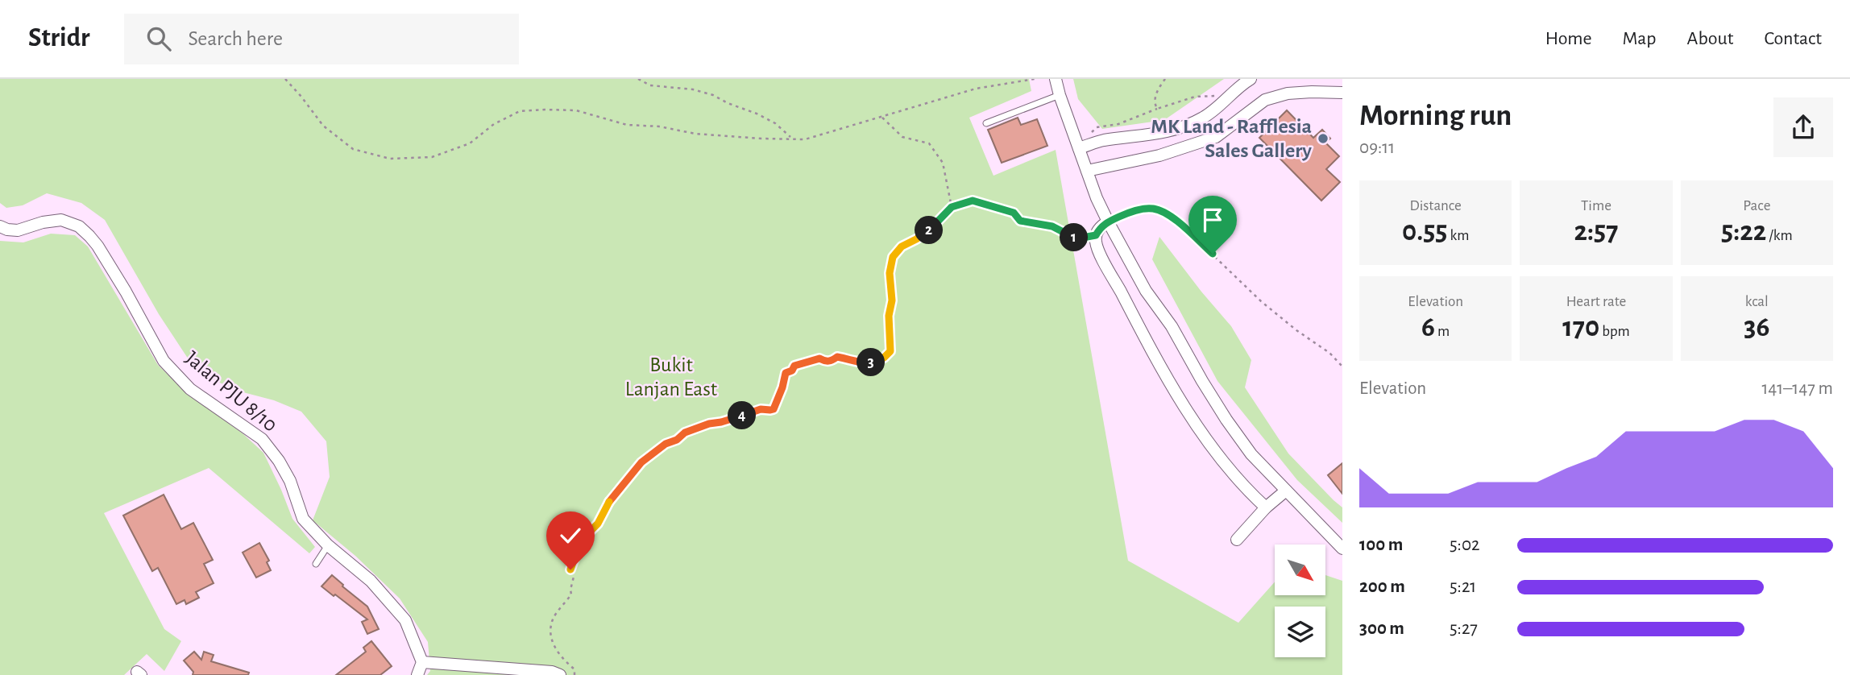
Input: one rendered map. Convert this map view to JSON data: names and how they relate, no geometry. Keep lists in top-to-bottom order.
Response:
{
  "streets": {
    "street": ["Jalan PJU 8/10"]
  },
  "parks": ["Bukit Lanjan East"],
  "places": ["MK Land - Rafflesia Sales Gallery"],
  "north": "bottom right",
  "page": {
    "header": "Stridr",
    "search": "Search here",
    "nav": [
      "Home",
      "Map",
      "About",
      "Contact"
    ],
    "heading": ["Morning run", "09:11"],
    "stats": [
      ["Distance", "0.55 km"],
      ["Time", "2:57"],
      ["Pace", "5:22 /km"],
      ["Elevation", "6 m"],
      ["Heart rate", "170 bpm"],
      ["kcal", "36"]
    ],
    "pins": [
      "2",
      "1",
      "3",
      "4"
    ],
    "chart": ["Elevation", "141–147 m"],
    "list": [
      {
        "name": "100 m",
        "note": "5:02"
      },
      {
        "name": "200 m",
        "note": "5:21"
      },
      {
        "name": "300 m",
        "note": "5:27"
      }
    ]
  }
}
